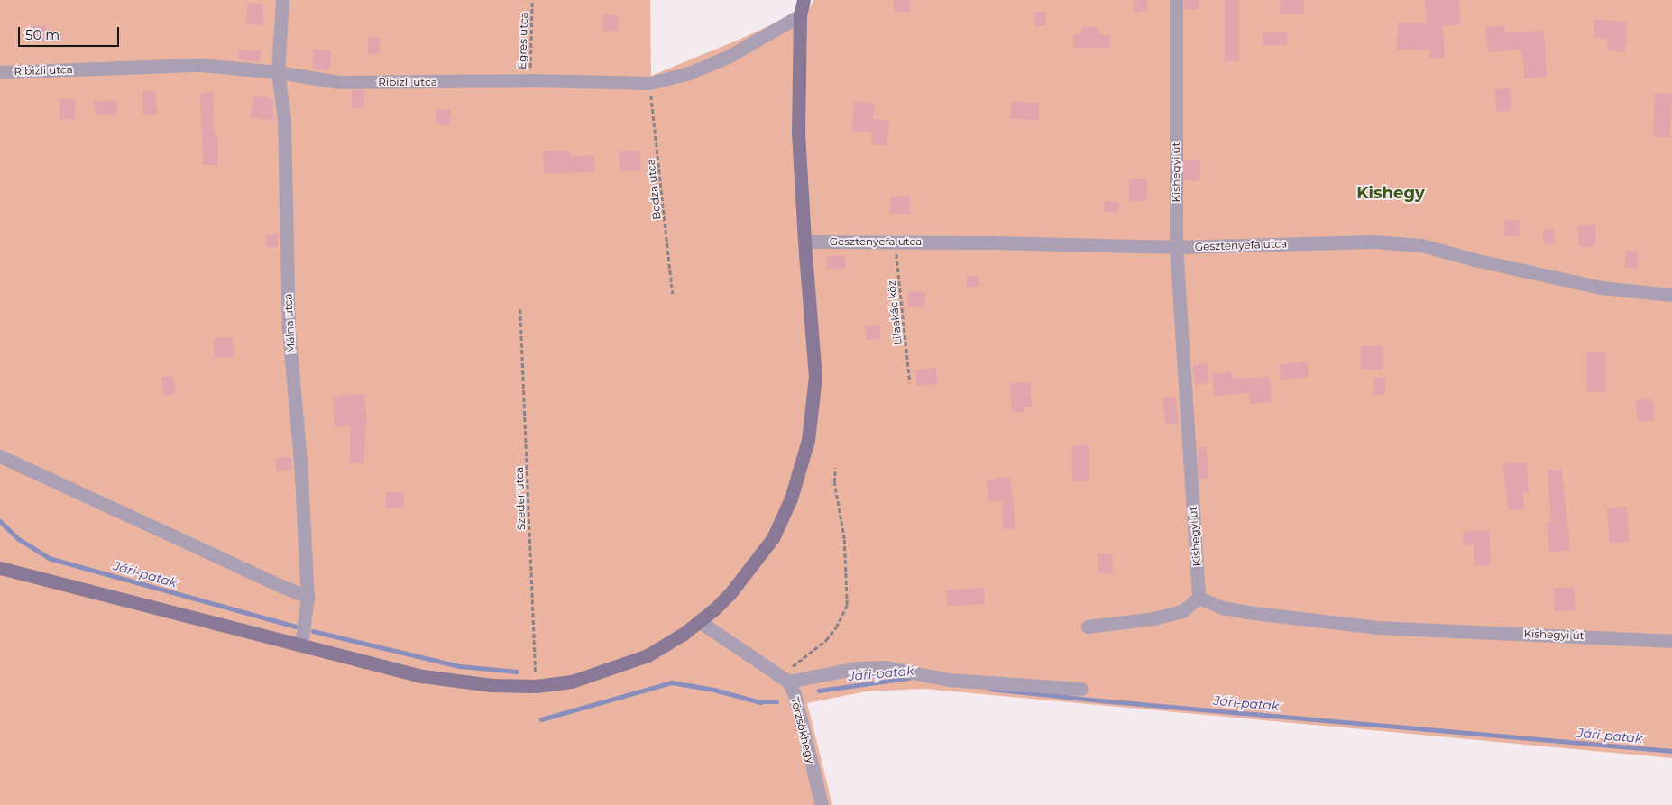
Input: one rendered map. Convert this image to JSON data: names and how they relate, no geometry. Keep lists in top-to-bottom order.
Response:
{
  "streets": {
    "street": [
      "Ribizli utca",
      "Kishegyi út",
      "Gesztenyefa utca",
      "Málna utca",
      "Törzsökhegy"
    ],
    "path": [
      "Egres utca",
      "Bodza utca",
      "Lilaakác köz",
      "Szeder utca"
    ]
  },
  "crossings": [
    ["Egres utca", "Ribizli utca"],
    ["Ribizli utca", "Bodza utca"],
    ["Ribizli utca", "Málna utca"],
    ["Kishegyi út", "Gesztenyefa utca"],
    ["Gesztenyefa utca", "Lilaakác köz"]
  ],
  "districts": ["Kishegy"],
  "water": ["Jári-patak"],
  "scale_bar": "50 m"
}
